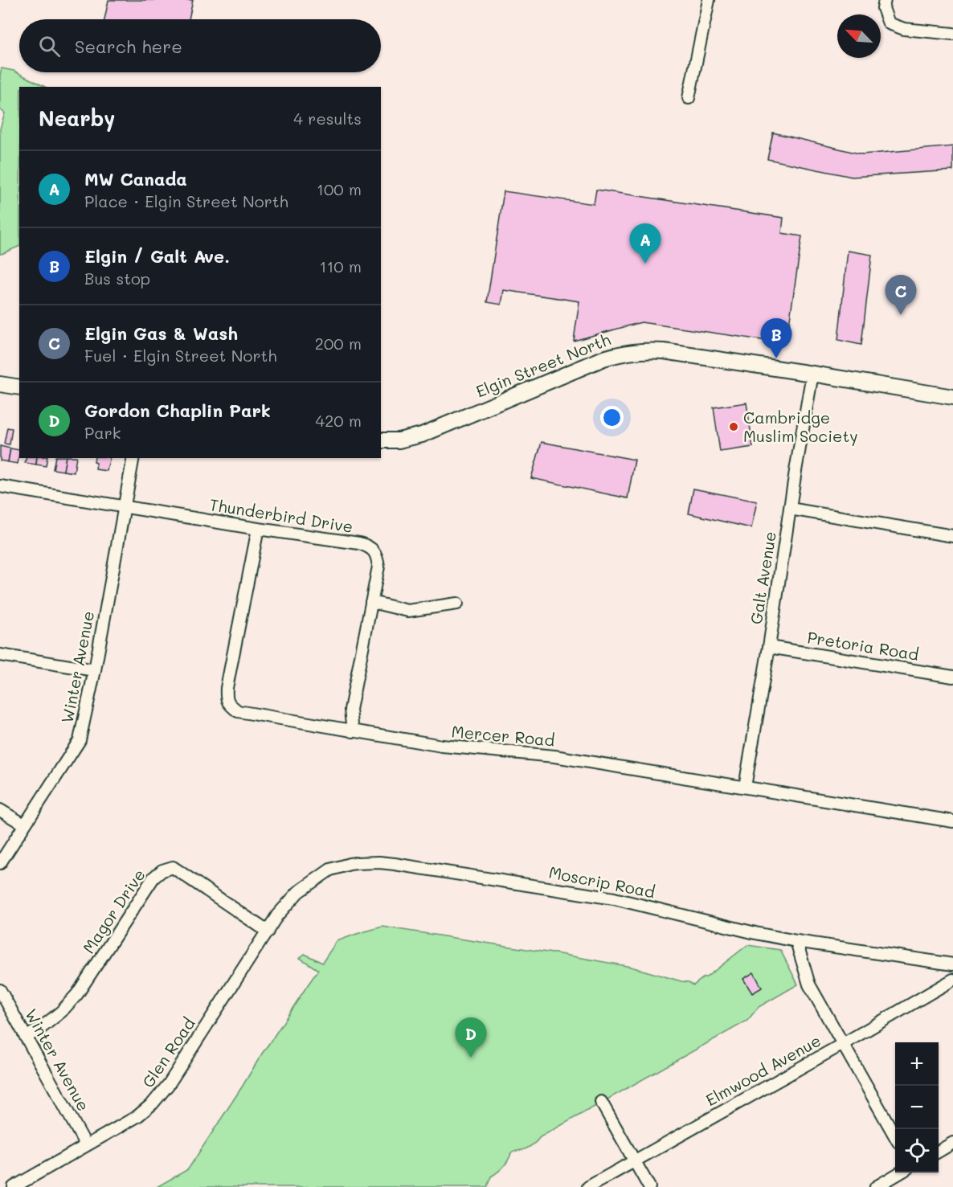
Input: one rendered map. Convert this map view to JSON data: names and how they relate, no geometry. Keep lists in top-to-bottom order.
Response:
{
  "streets": {
    "street": [
      "Elgin Street North",
      "Thunderbird Drive",
      "Galt Avenue",
      "Pretoria Road",
      "Winter Avenue",
      "Mercer Road",
      "Moscrip Road",
      "Magor Drive",
      "Glen Road",
      "Elmwood Avenue"
    ]
  },
  "crossings": [
    ["Elgin Street North", "Galt Avenue"],
    ["Thunderbird Drive", "Winter Avenue"],
    ["Thunderbird Drive", "Mercer Road"],
    ["Galt Avenue", "Pretoria Road"],
    ["Galt Avenue", "Mercer Road"],
    ["Winter Avenue", "Magor Drive"],
    ["Winter Avenue", "Glen Road"],
    ["Moscrip Road", "Magor Drive"],
    ["Moscrip Road", "Glen Road"],
    ["Magor Drive", "Glen Road"]
  ],
  "places": ["Cambridge Muslim Society"],
  "north": "top left",
  "page": {
    "search": "Search here",
    "heading": ["Nearby", "4 results"],
    "list": [
      {
        "mark": "A",
        "name": "MW Canada",
        "note": "Place · Elgin Street North",
        "value": "100 m"
      },
      {
        "mark": "B",
        "name": "Elgin / Galt Ave.",
        "note": "Bus stop",
        "value": "110 m"
      },
      {
        "mark": "C",
        "name": "Elgin Gas & Wash",
        "note": "Fuel · Elgin Street North",
        "value": "200 m"
      },
      {
        "mark": "D",
        "name": "Gordon Chaplin Park",
        "note": "Park",
        "value": "420 m"
      }
    ],
    "pins": [
      "A",
      "C",
      "B",
      "D"
    ],
    "map_buttons": ["+", "−"]
  }
}
